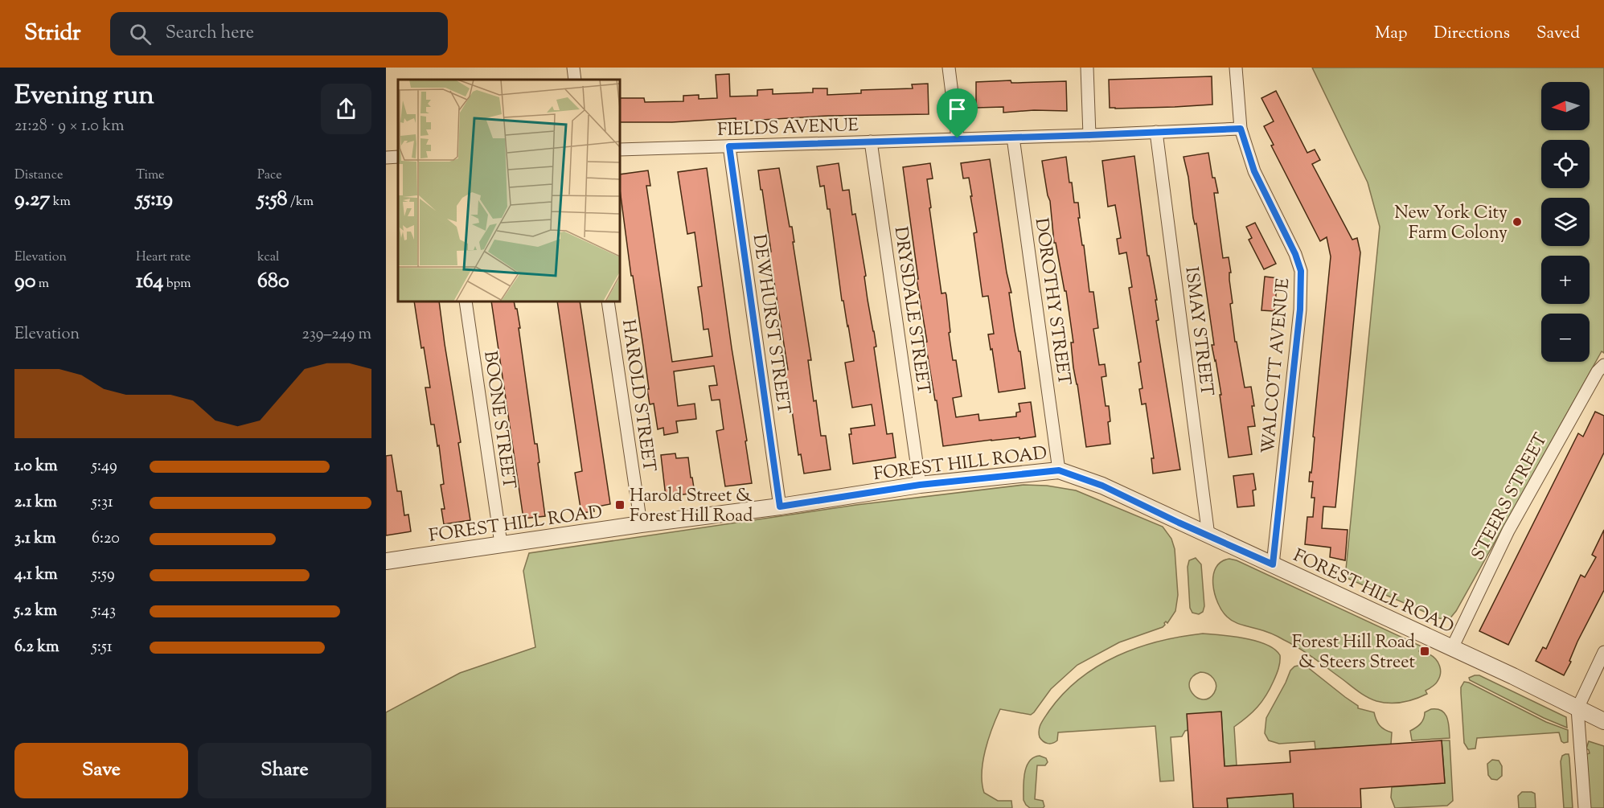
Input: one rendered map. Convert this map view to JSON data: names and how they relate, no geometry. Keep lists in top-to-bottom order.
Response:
{
  "streets": {
    "street": [
      "FIELDS AVENUE",
      "DOROTHY STREET",
      "DRYSDALE STREET",
      "DEWHURST STREET",
      "ISMAY STREET",
      "WALCOTT AVENUE",
      "HAROLD STREET",
      "BOONE STREET",
      "FOREST HILL ROAD",
      "STEERS STREET"
    ]
  },
  "crossings": [
    ["FIELDS AVENUE", "DOROTHY STREET"],
    ["FIELDS AVENUE", "DRYSDALE STREET"],
    ["FIELDS AVENUE", "DEWHURST STREET"],
    ["FIELDS AVENUE", "ISMAY STREET"],
    ["FIELDS AVENUE", "WALCOTT AVENUE"],
    ["DOROTHY STREET", "FOREST HILL ROAD"],
    ["DRYSDALE STREET", "FOREST HILL ROAD"],
    ["DEWHURST STREET", "FOREST HILL ROAD"],
    ["ISMAY STREET", "FOREST HILL ROAD"],
    ["WALCOTT AVENUE", "FOREST HILL ROAD"],
    ["HAROLD STREET", "FOREST HILL ROAD"],
    ["BOONE STREET", "FOREST HILL ROAD"],
    ["FOREST HILL ROAD", "STEERS STREET"]
  ],
  "places": {
    "other": ["New York City Farm Colony"],
    "transit": ["Harold Street & Forest Hill Road", "Forest Hill Road & Steers Street"]
  },
  "north": "left",
  "page": {
    "header": "Stridr",
    "search": "Search here",
    "nav": ["Map", "Directions", "Saved"],
    "heading": ["Evening run", "21:28 · 9 × 1.0 km"],
    "map_buttons": ["+", "−"],
    "stats": [
      ["Distance", "9.27 km"],
      ["Time", "55:19"],
      ["Pace", "5:58 /km"],
      ["Elevation", "90 m"],
      ["Heart rate", "164 bpm"],
      ["kcal", "680"]
    ],
    "chart": ["Elevation", "239–249 m"],
    "list": [
      {
        "name": "1.0 km",
        "note": "5:49"
      },
      {
        "name": "2.1 km",
        "note": "5:31"
      },
      {
        "name": "3.1 km",
        "note": "6:20"
      },
      {
        "name": "4.1 km",
        "note": "5:59"
      },
      {
        "name": "5.2 km",
        "note": "5:43"
      },
      {
        "name": "6.2 km",
        "note": "5:51"
      }
    ],
    "buttons": ["Save", "Share"]
  }
}
